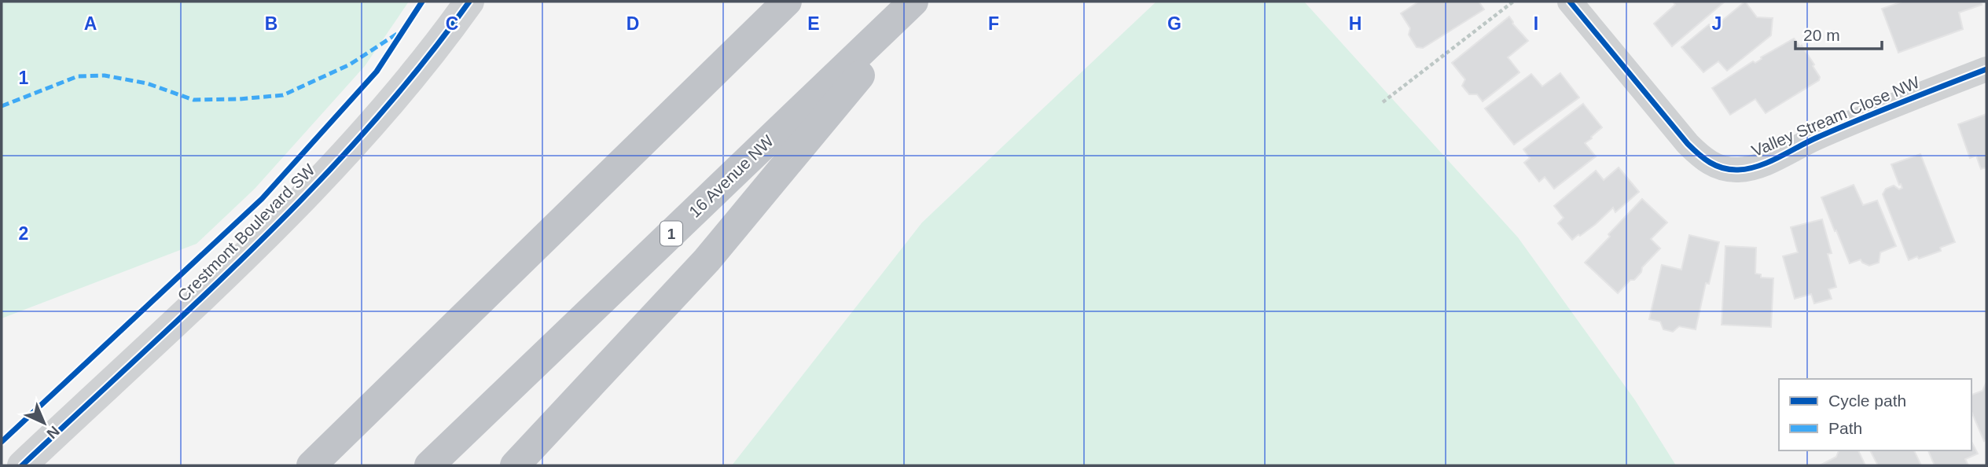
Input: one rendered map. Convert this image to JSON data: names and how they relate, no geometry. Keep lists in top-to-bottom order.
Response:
{
  "streets": {
    "highway": ["16 Avenue NW", "1"],
    "street": ["Valley Stream Close NW", "Crestmont Boulevard SW"]
  },
  "legend": ["Cycle path", "Path"],
  "scale_bar": "20 m",
  "north": "bottom right",
  "grid": {
    "columns": [
      "A",
      "B",
      "C",
      "D",
      "E",
      "F",
      "G",
      "H",
      "I",
      "J"
    ],
    "rows": ["1", "2"]
  }
}
